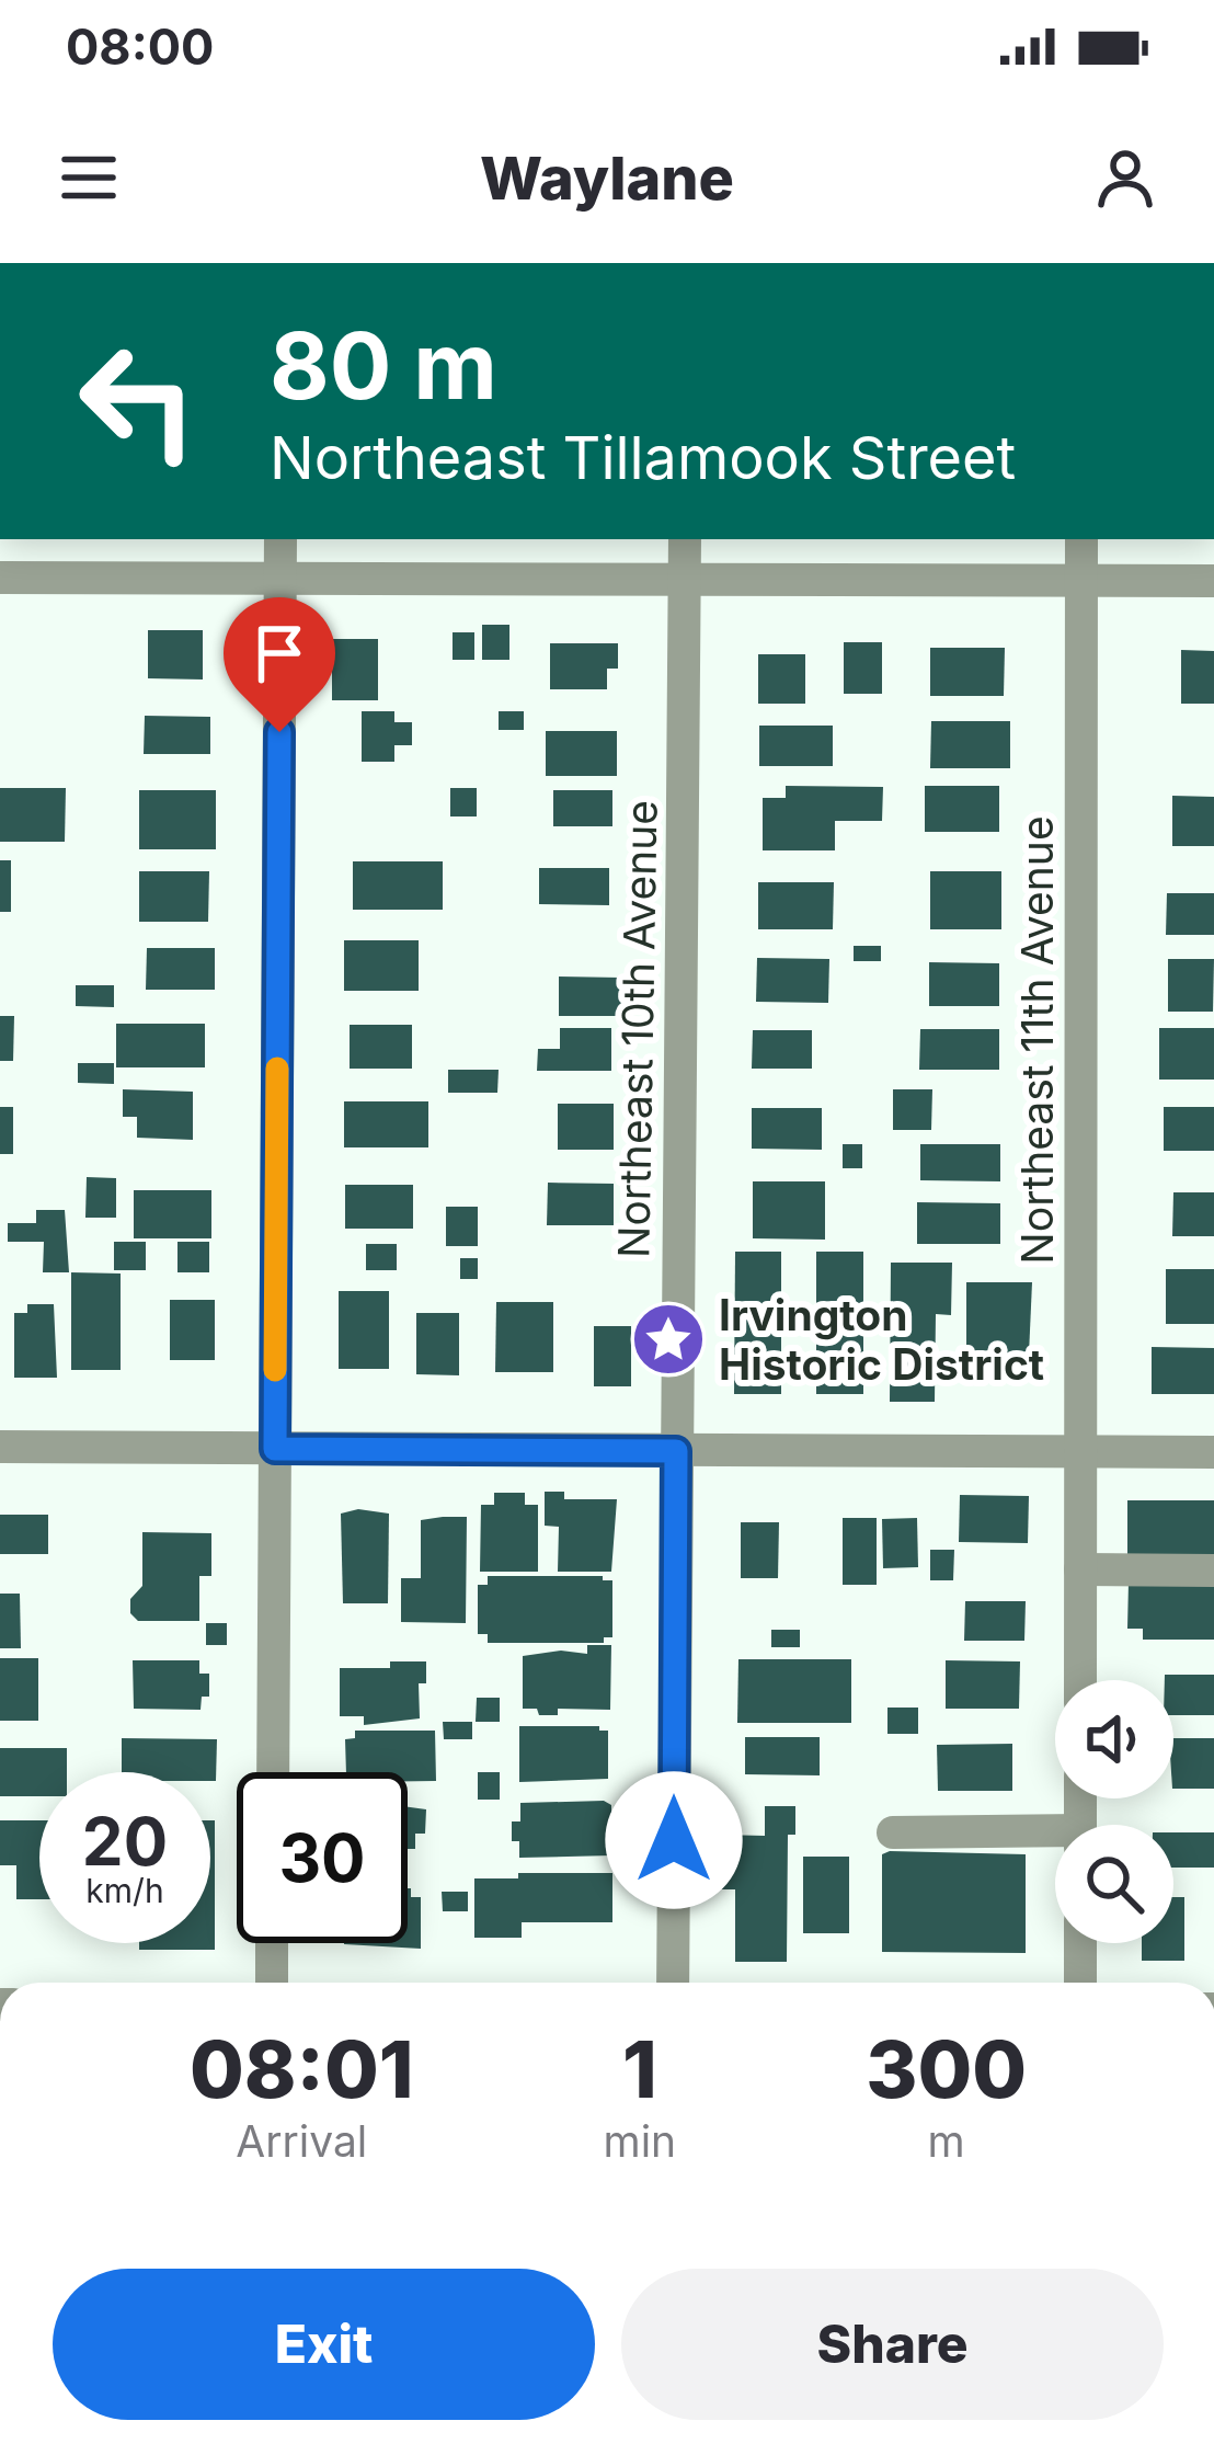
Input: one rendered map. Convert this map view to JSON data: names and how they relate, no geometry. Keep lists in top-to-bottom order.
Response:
{
  "streets": {
    "street": ["Northeast 10th Avenue", "Northeast 11th Avenue"]
  },
  "places": {
    "place": ["Irvington Historic District"]
  },
  "page": {
    "status": "08:00",
    "header": "Waylane",
    "turn": ["80 m", "Northeast Tillamook Street"],
    "speed": "20 km/h",
    "limit": "30",
    "eta": [
      "08:01",
      "Arrival",
      "1",
      "min",
      "300",
      "m"
    ],
    "buttons": ["Exit", "Share"]
  }
}
